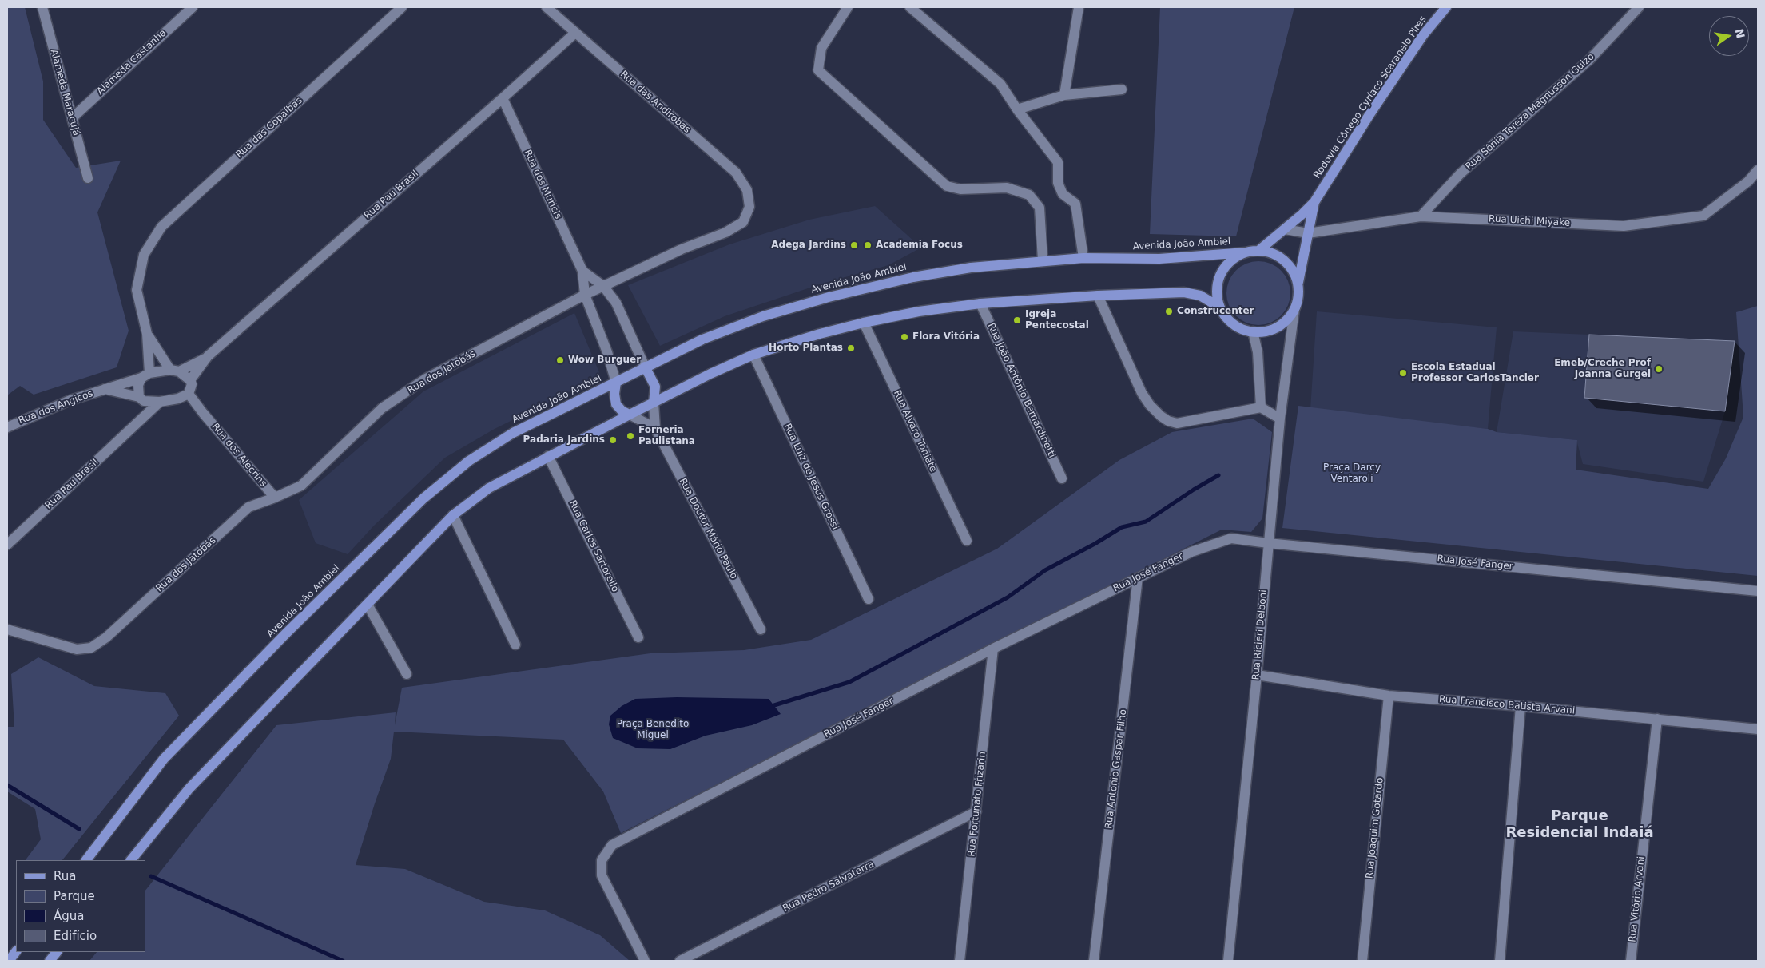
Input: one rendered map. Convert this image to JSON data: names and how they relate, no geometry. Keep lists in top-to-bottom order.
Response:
{
  "streets": {
    "main road": ["Rodovia Cônego Cyríaco Scaranelo Pires", "Avenida João Ambiel"],
    "street": [
      "Alameda Castanha",
      "Alameda Maracujá",
      "Rua das Andirobas",
      "Rua Sônia Tereza Magnusson Guizo",
      "Rua das Copaíbas",
      "Rua dos Muricis",
      "Rua Pau Brasil",
      "Rua Uichi Miyake",
      "Rua dos Jatobás",
      "Rua João Antônio Bernardinetti",
      "Rua dos Angicos",
      "Rua Álvaro Toniate",
      "Rua dos Alecrins",
      "Rua Luiz de Jesus Grossi",
      "Rua Doutor Mário Paulo",
      "Rua Carlos Sartorello",
      "Rua José Fanger",
      "Rua Ricieri Delboni",
      "Rua Francisco Batista Arvani",
      "Rua Antonio Gaspar Filho",
      "Rua Fortunato Frizarin",
      "Rua Joaquim Gotardo",
      "Rua Pedro Salvaterra",
      "Rua Vitório Arvani"
    ]
  },
  "crossings": [
    ["Alameda Castanha", "Alameda Maracujá"],
    ["Rodovia Cônego Cyríaco Scaranelo Pires", "Rua Uichi Miyake"],
    ["Rodovia Cônego Cyríaco Scaranelo Pires", "Avenida João Ambiel"],
    ["Rodovia Cônego Cyríaco Scaranelo Pires", "Rua Ricieri Delboni"],
    ["Rua das Andirobas", "Rua Pau Brasil"],
    ["Rua das Andirobas", "Rua dos Jatobás"],
    ["Rua Sônia Tereza Magnusson Guizo", "Rua Uichi Miyake"],
    ["Rua dos Muricis", "Rua Pau Brasil"],
    ["Rua dos Muricis", "Avenida João Ambiel"],
    ["Rua dos Muricis", "Rua dos Jatobás"],
    ["Rua dos Muricis", "Rua Doutor Mário Paulo"],
    ["Rua Pau Brasil", "Rua dos Angicos"],
    ["Avenida João Ambiel", "Rua João Antônio Bernardinetti"],
    ["Avenida João Ambiel", "Rua Álvaro Toniate"],
    ["Avenida João Ambiel", "Rua Luiz de Jesus Grossi"],
    ["Avenida João Ambiel", "Rua Doutor Mário Paulo"],
    ["Avenida João Ambiel", "Rua Carlos Sartorello"],
    ["Avenida João Ambiel", "Rua Ricieri Delboni"],
    ["Rua dos Jatobás", "Rua dos Alecrins"],
    ["Rua dos Angicos", "Rua dos Alecrins"],
    ["Rua José Fanger", "Rua Ricieri Delboni"],
    ["Rua José Fanger", "Rua Antonio Gaspar Filho"],
    ["Rua José Fanger", "Rua Fortunato Frizarin"],
    ["Rua Ricieri Delboni", "Rua Francisco Batista Arvani"],
    ["Rua Francisco Batista Arvani", "Rua Joaquim Gotardo"],
    ["Rua Francisco Batista Arvani", "Rua Vitório Arvani"],
    ["Rua Fortunato Frizarin", "Rua Pedro Salvaterra"]
  ],
  "districts": ["Parque Residencial Indaiá"],
  "parks": ["Praça Darcy Ventaroli", "Praça Benedito Miguel"],
  "places": [
    "Adega Jardins",
    "Academia Focus",
    "Construcenter",
    "Igreja Pentecostal",
    "Flora Vitória",
    "Horto Plantas",
    "Wow Burguer",
    "Emeb/Creche Prof Joanna Gurgel",
    "Escola Estadual Professor CarlosTancler",
    "Forneria Paulistana",
    "Padaria Jardins"
  ],
  "legend": [
    "Rua",
    "Parque",
    "Água",
    "Edifício"
  ],
  "north": "right"
}
